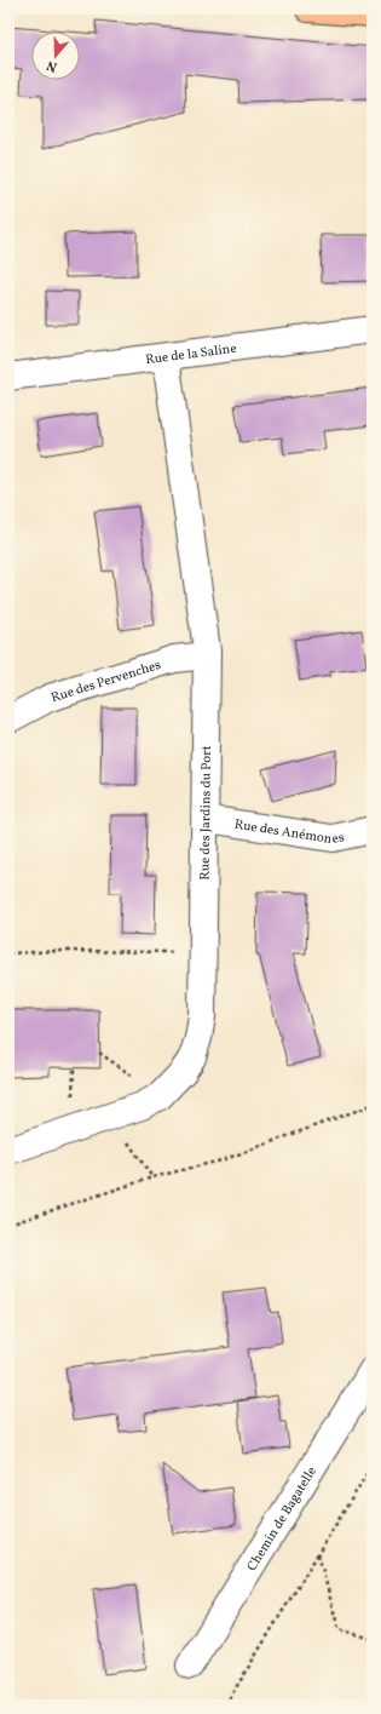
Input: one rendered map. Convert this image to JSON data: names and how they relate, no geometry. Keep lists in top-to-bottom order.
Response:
{
  "streets": {
    "street": [
      "Rue de la Saline",
      "Rue des Pervenches",
      "Rue des Jardins du Port",
      "Rue des Anémones",
      "Chemin de Bagatelle"
    ]
  },
  "crossings": [
    ["Rue de la Saline", "Rue des Jardins du Port"],
    ["Rue des Pervenches", "Rue des Jardins du Port"],
    ["Rue des Jardins du Port", "Rue des Anémones"]
  ],
  "north": "bottom"
}
